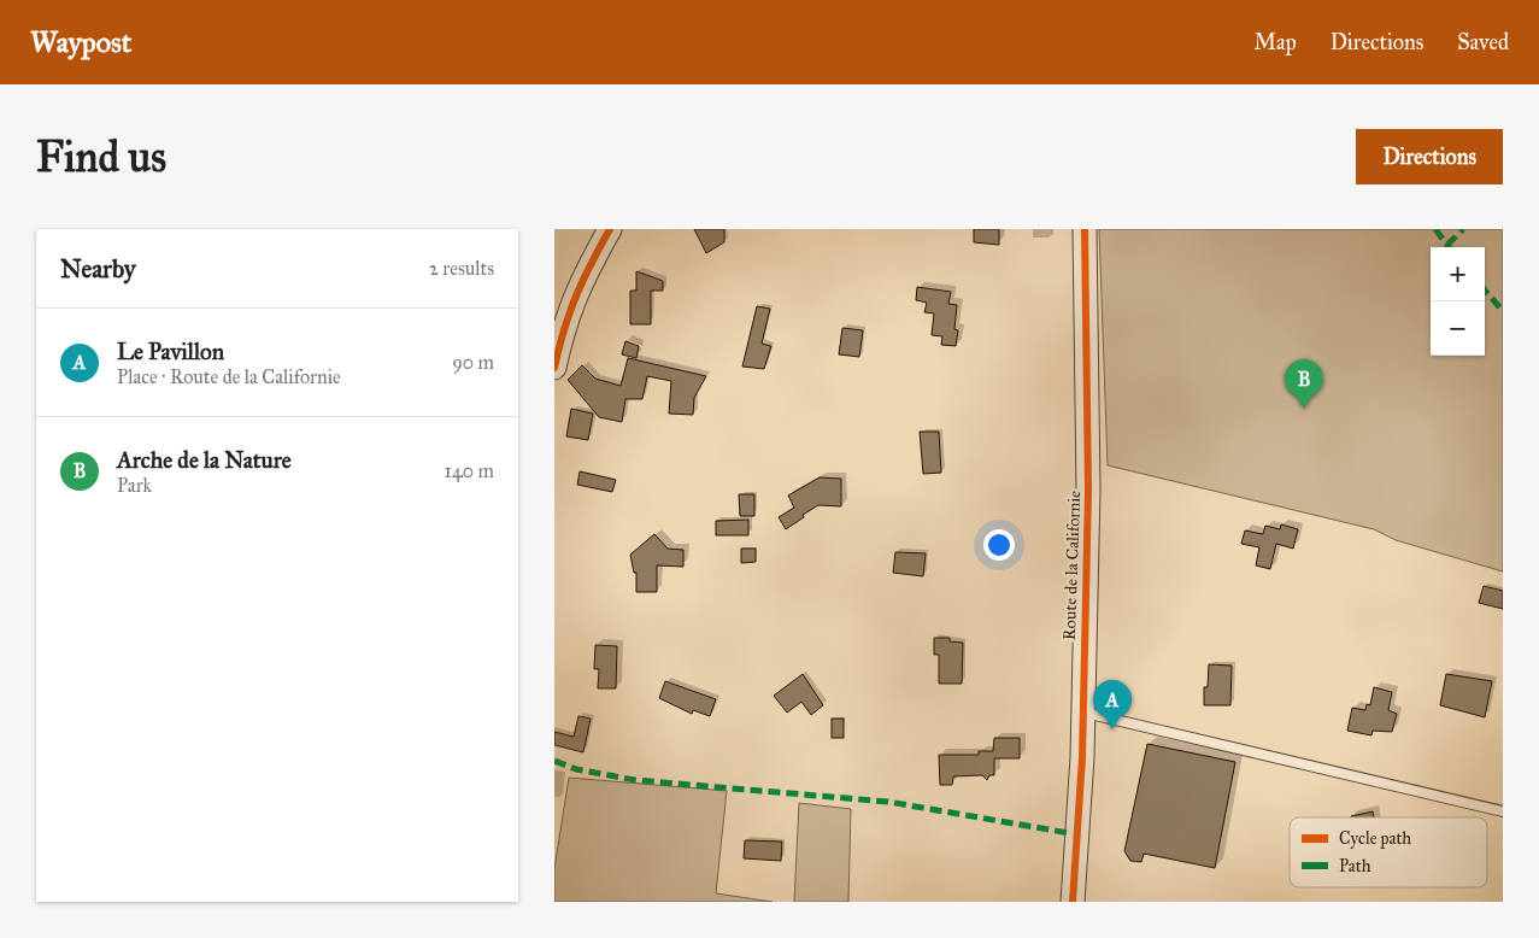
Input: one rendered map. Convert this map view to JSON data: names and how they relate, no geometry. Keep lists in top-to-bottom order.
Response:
{
  "streets": {
    "street": ["Route de la Californie"]
  },
  "legend": ["Cycle path", "Path"],
  "page": {
    "header": "Waypost",
    "nav": ["Map", "Directions", "Saved"],
    "buttons": "Directions",
    "title": "Find us",
    "heading": ["Nearby", "2 results"],
    "map_buttons": ["+", "−"],
    "list": [
      {
        "mark": "A",
        "name": "Le Pavillon",
        "note": "Place · Route de la Californie",
        "value": "90 m"
      },
      {
        "mark": "B",
        "name": "Arche de la Nature",
        "note": "Park",
        "value": "140 m"
      }
    ],
    "pins": ["B", "A"]
  }
}
